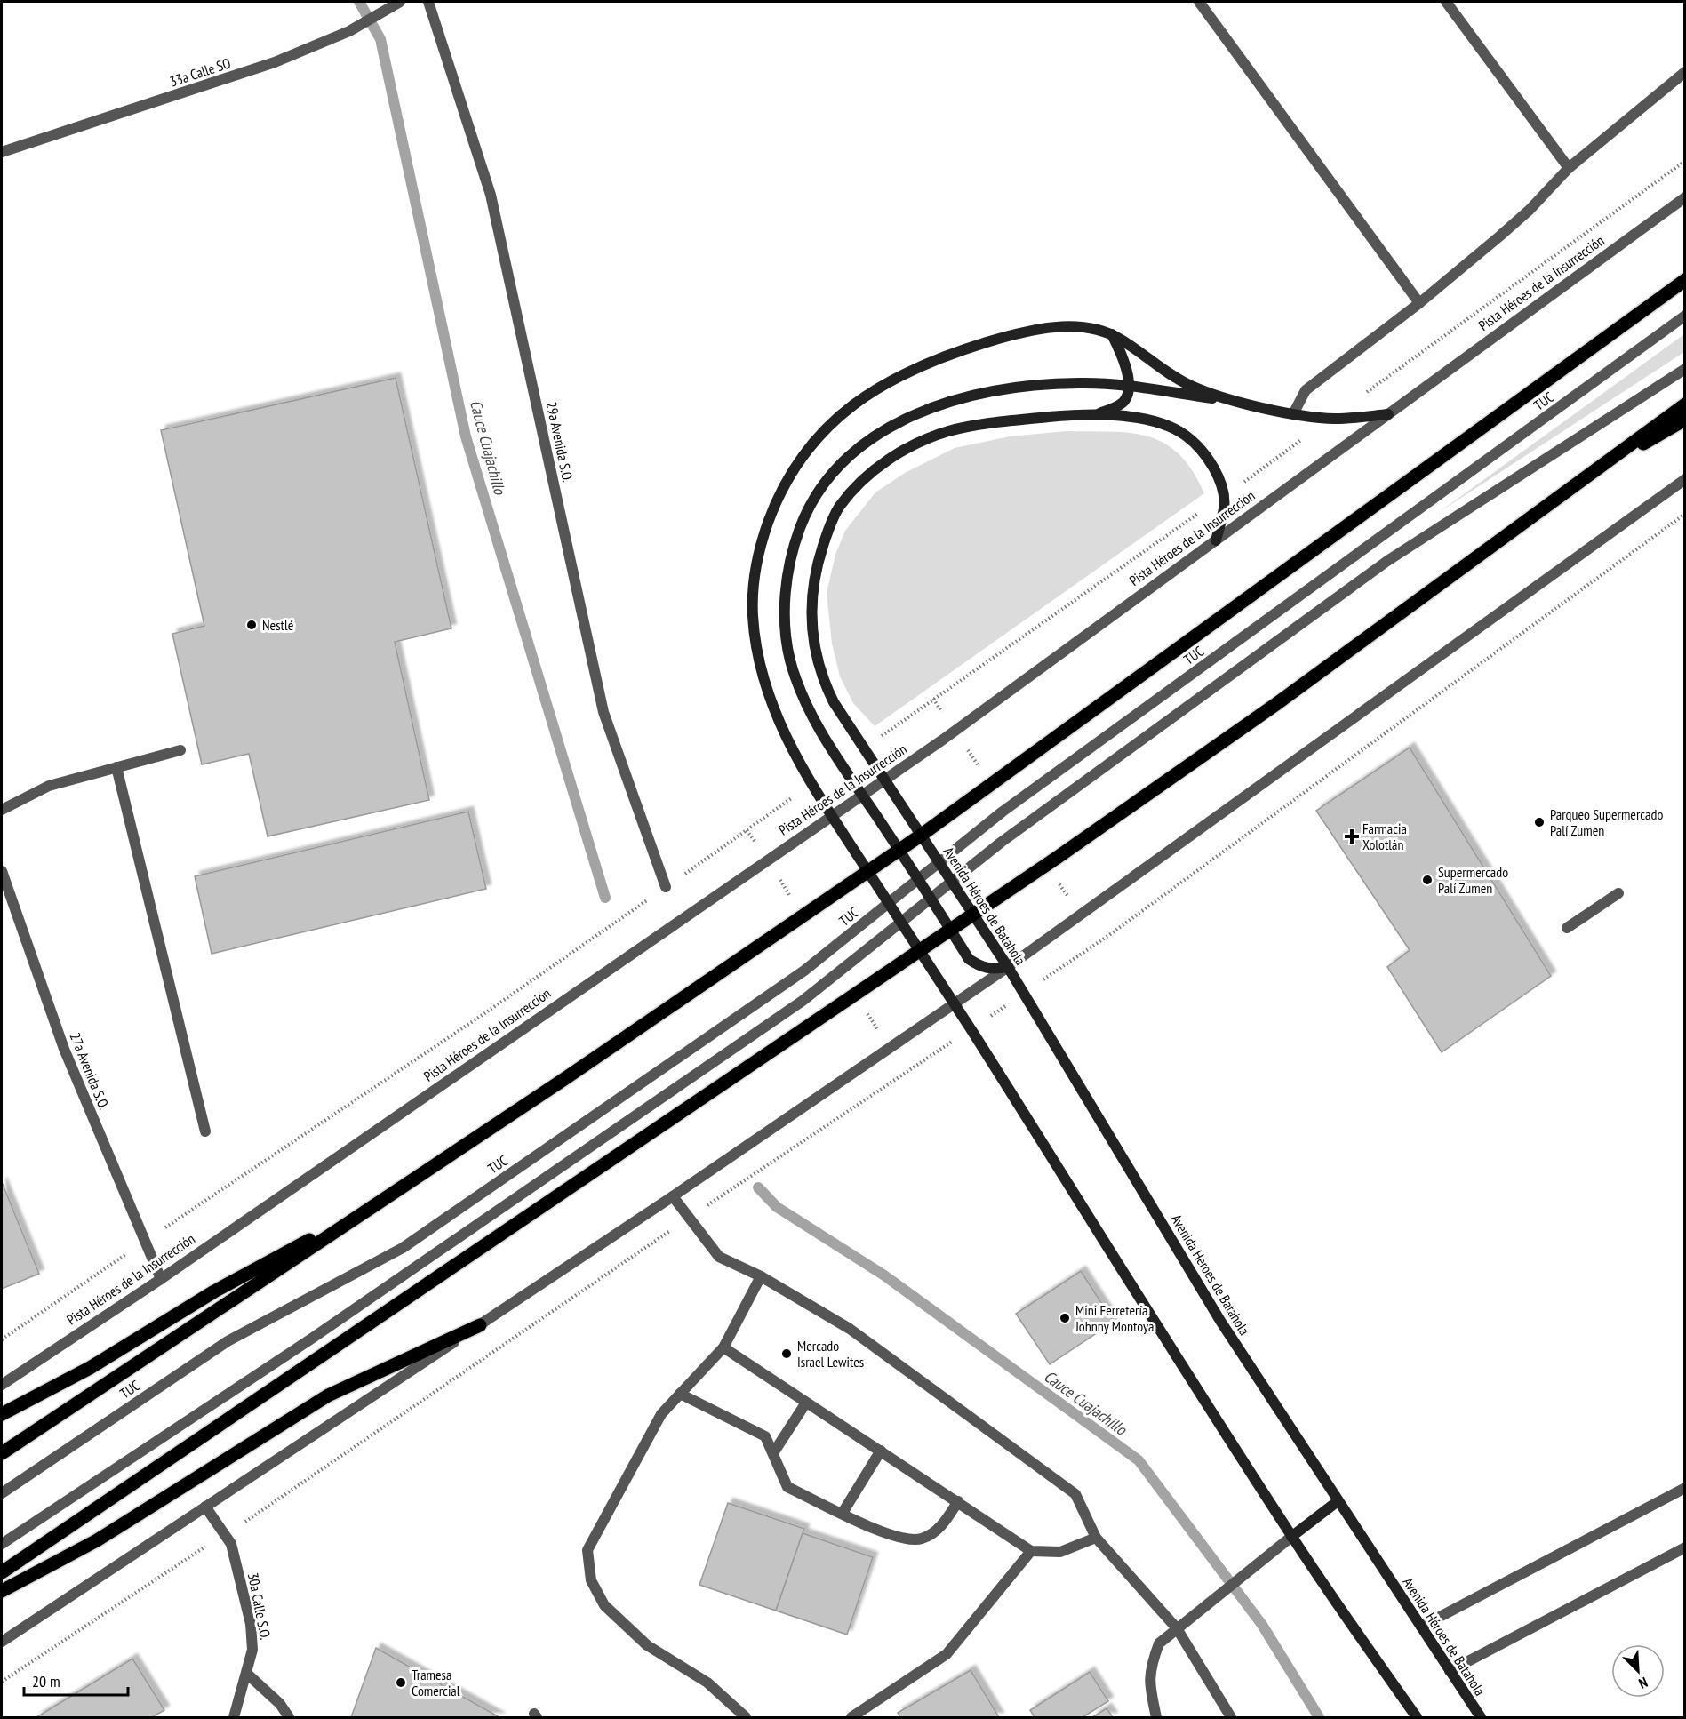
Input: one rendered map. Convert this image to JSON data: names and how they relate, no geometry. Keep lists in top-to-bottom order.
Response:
{
  "streets": {
    "main road": ["Avenida Héroes de Batahola"],
    "street": [
      "33a Calle SO",
      "Pista Héroes de la Insurrección",
      "TUC",
      "29a Avenida S.O.",
      "27a Avenida S.O.",
      "30a Calle S.O."
    ]
  },
  "crossings": [
    ["Pista Héroes de la Insurrección", "Avenida Héroes de Batahola"],
    ["Pista Héroes de la Insurrección", "27a Avenida S.O."],
    ["TUC", "Avenida Héroes de Batahola"]
  ],
  "water": ["Cauce Cuajachillo"],
  "places": {
    "other": [
      "Nestlé",
      "Parqueo Supermercado Palí Zumen",
      "Supermercado Palí Zumen",
      "Mini Ferretería Johnny Montoya",
      "Mercado Israel Lewites",
      "Tramesa Comercial"
    ],
    "health": ["Farmacia Xolotlán"]
  },
  "scale_bar": "20 m",
  "north": "bottom right"
}
